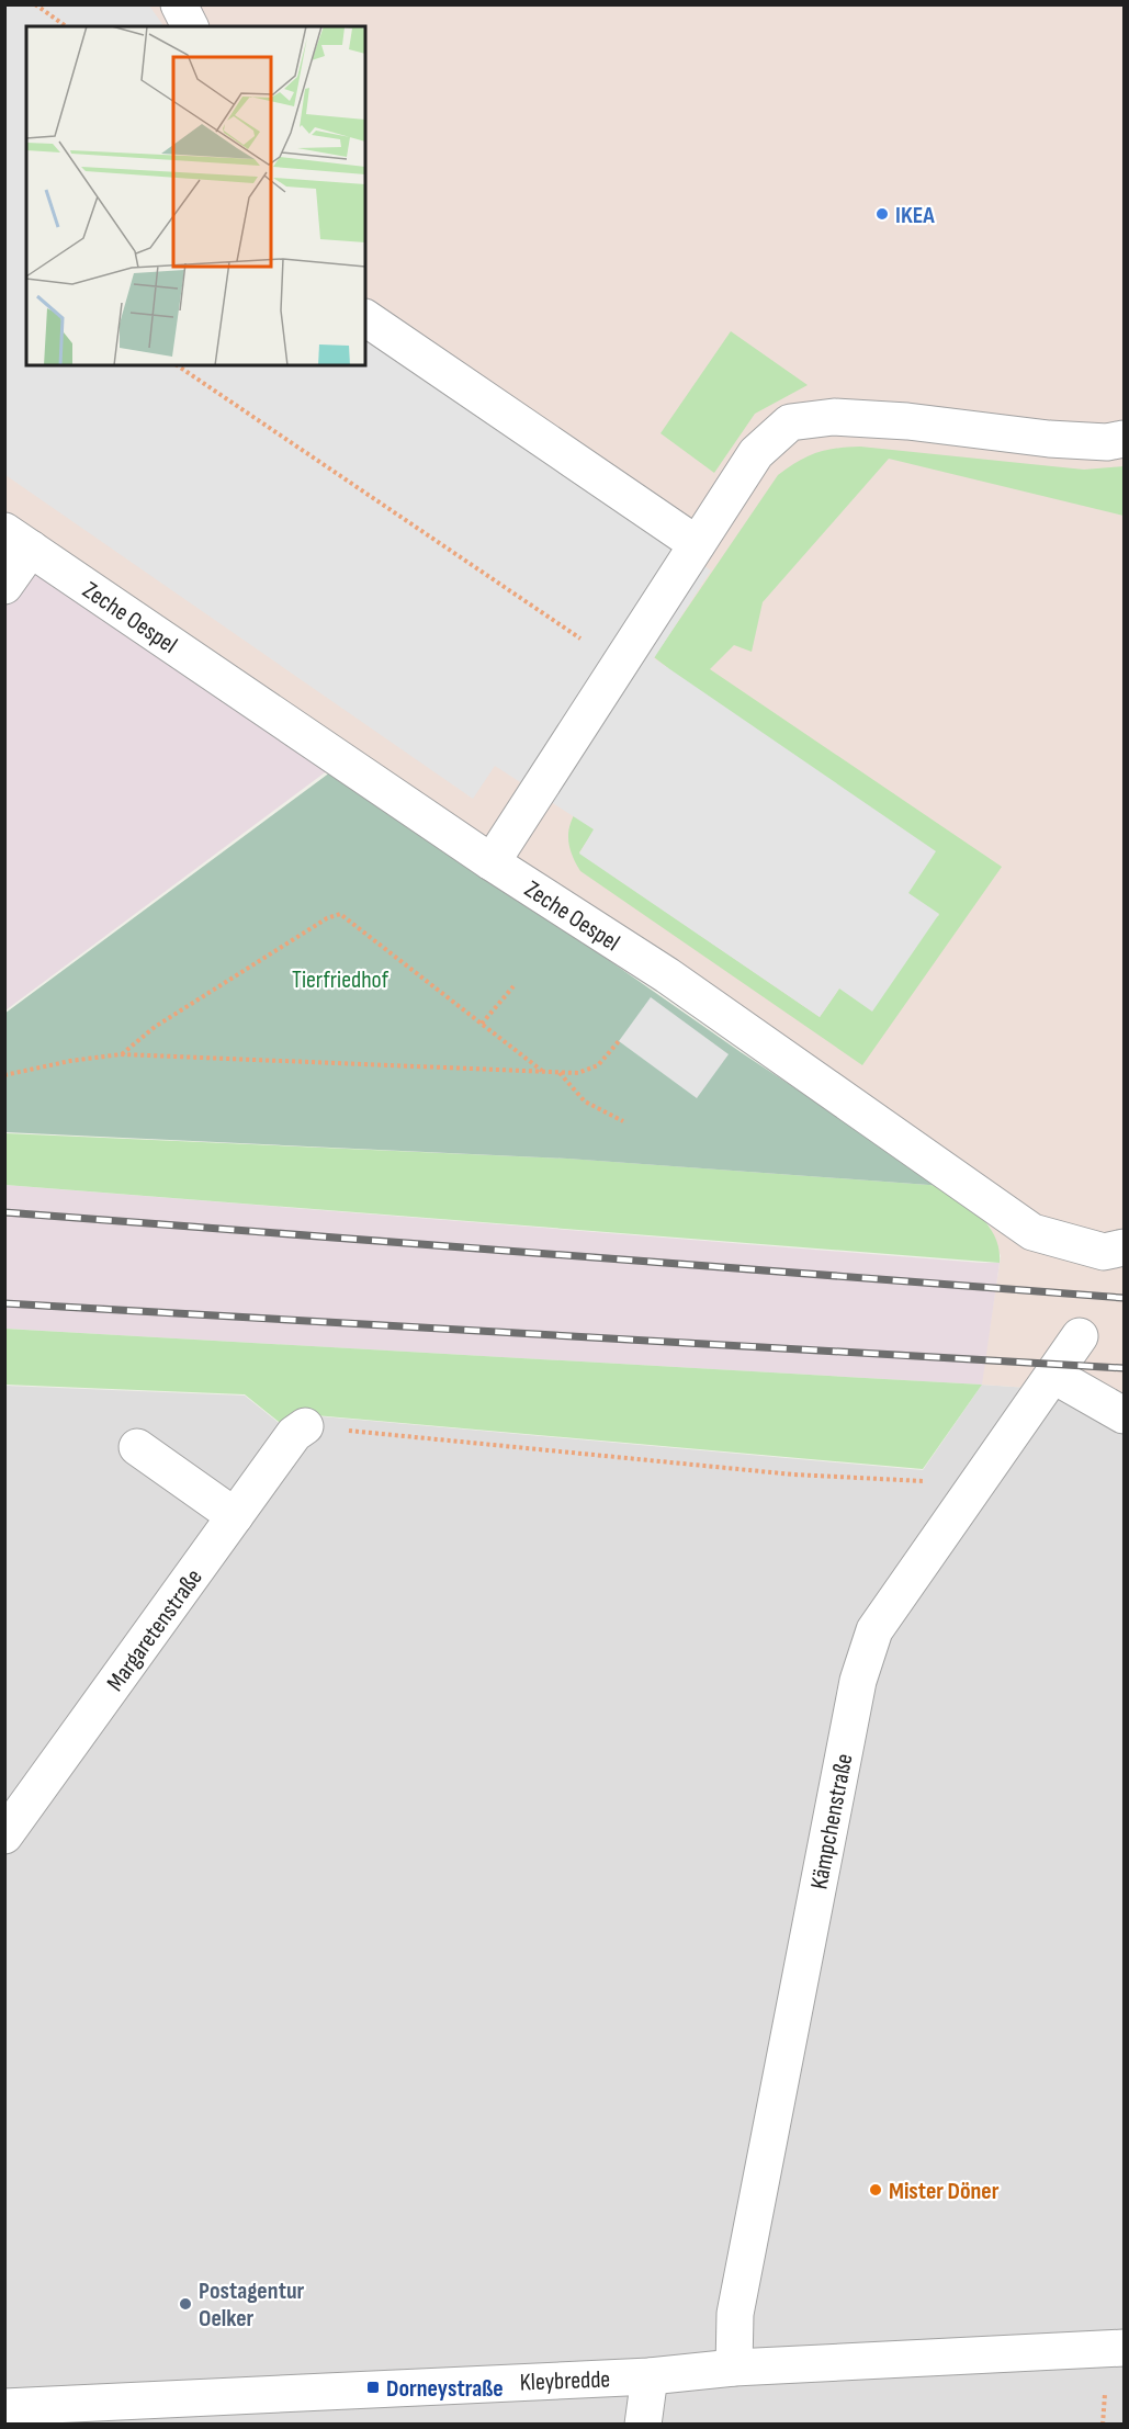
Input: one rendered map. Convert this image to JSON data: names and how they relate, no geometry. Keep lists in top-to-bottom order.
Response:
{
  "streets": {
    "street": [
      "Zeche Oespel",
      "Margaretenstraße",
      "Kämpchenstraße",
      "Kleybredde"
    ]
  },
  "crossings": [
    ["Kämpchenstraße", "Kleybredde"]
  ],
  "parks": ["Tierfriedhof"],
  "places": {
    "other": ["IKEA", "Mister Döner", "Postagentur Oelker"],
    "transit": ["Dorneystraße"]
  }
}
